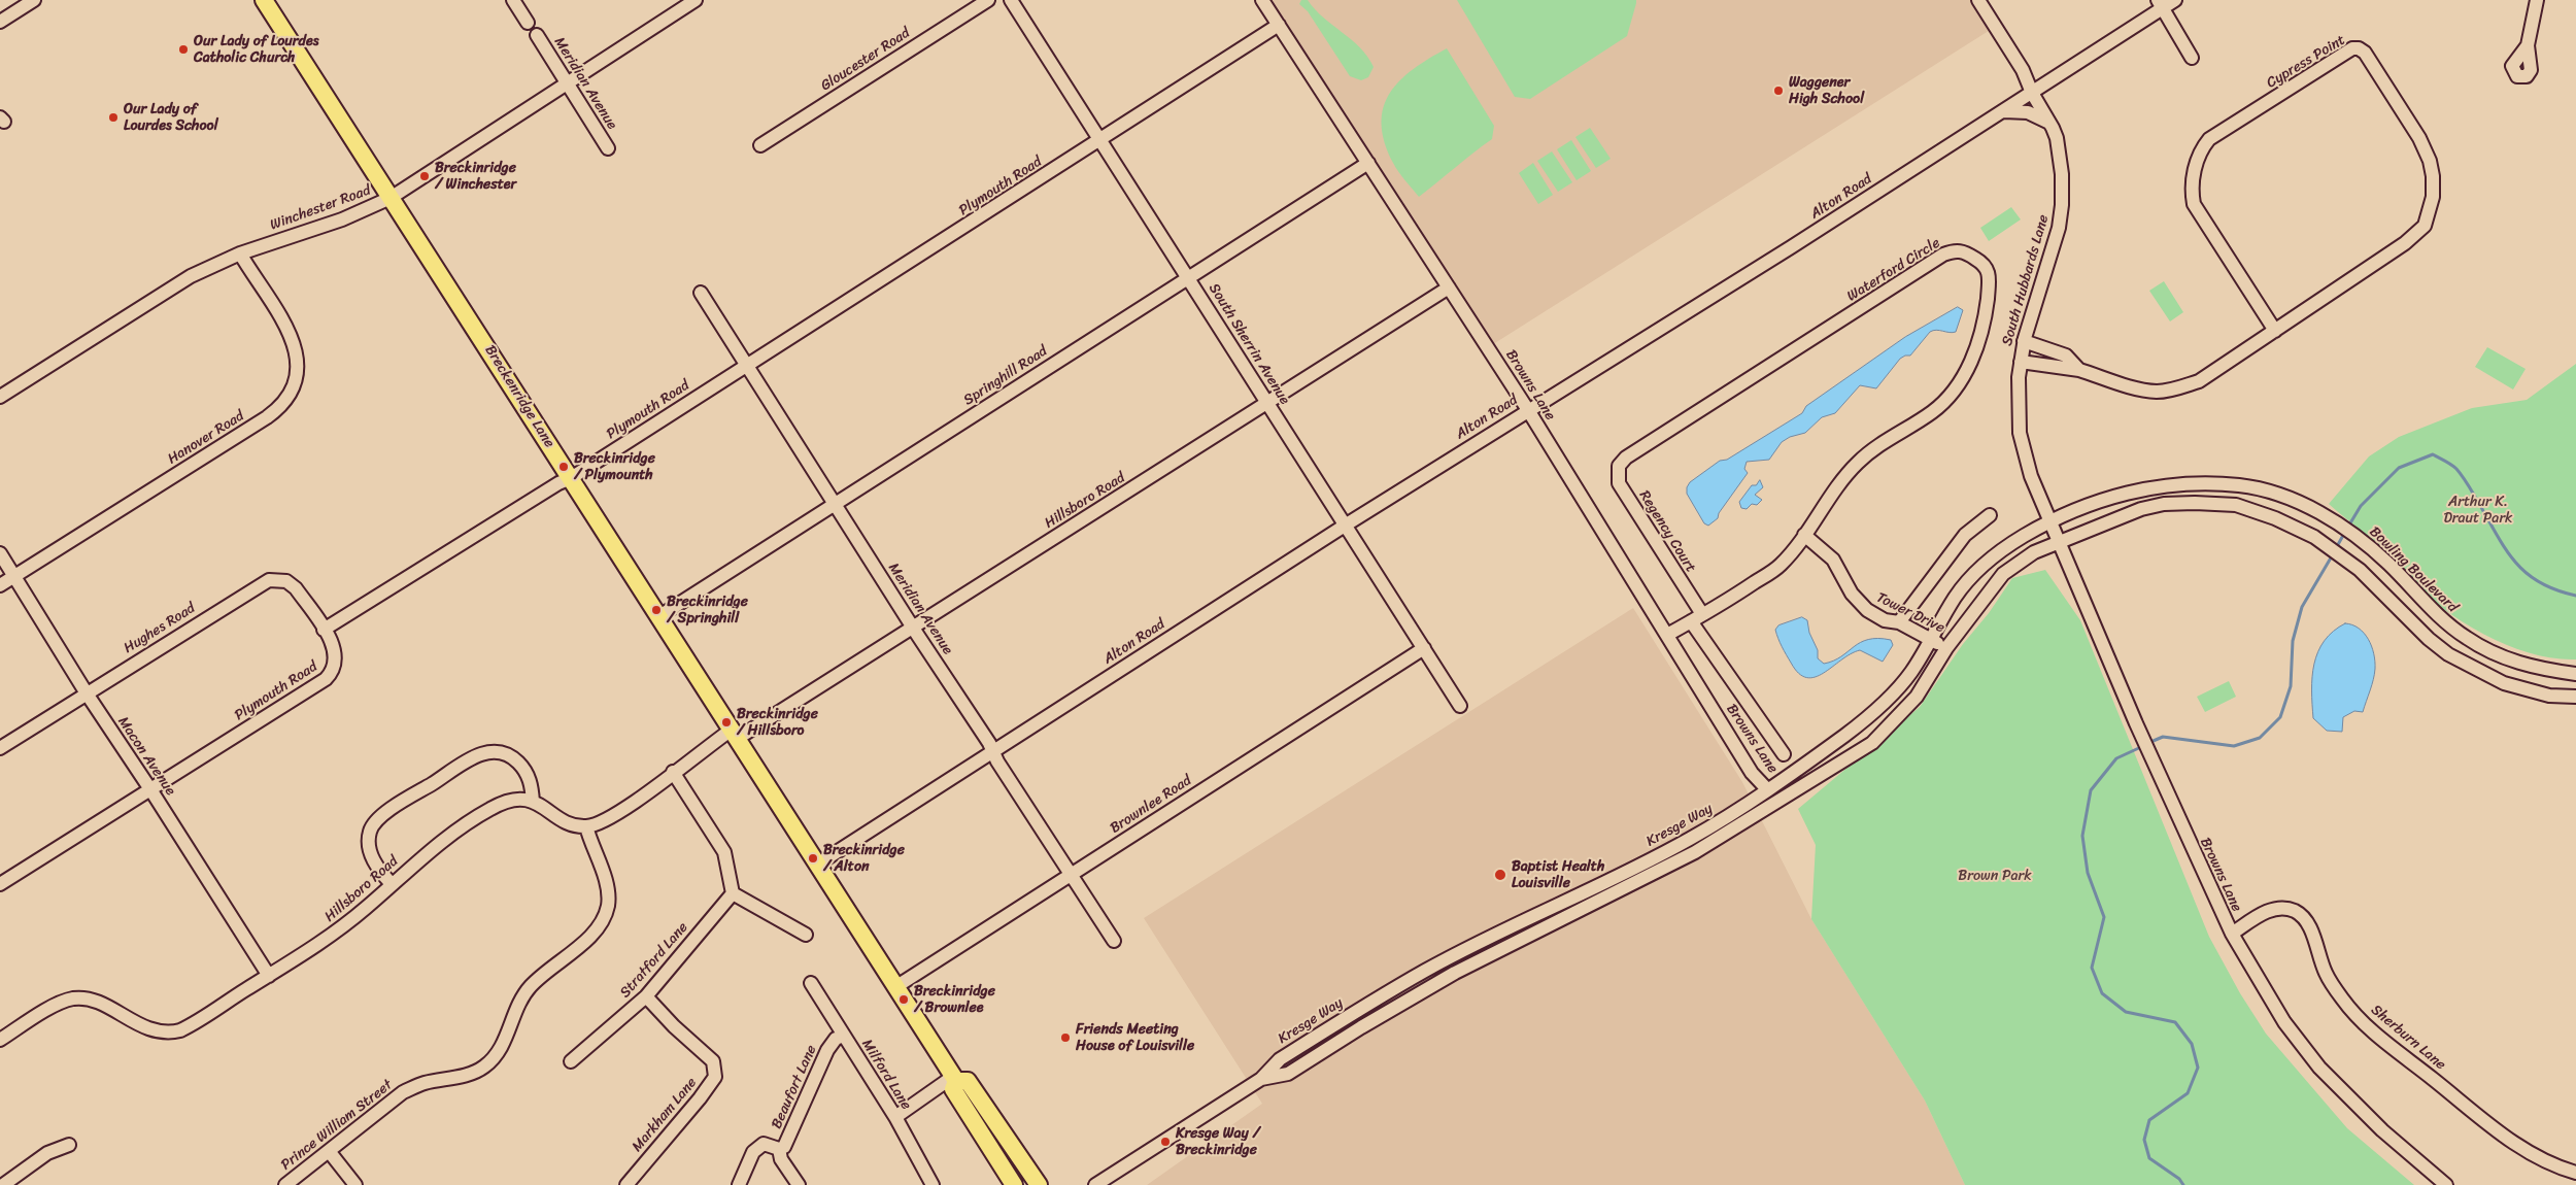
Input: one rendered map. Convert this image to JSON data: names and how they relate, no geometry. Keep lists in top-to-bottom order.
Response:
{
  "streets": {
    "main road": ["Breckenridge Lane"],
    "street": [
      "Gloucester Road",
      "Cypress Point",
      "Meridian Avenue",
      "Plymouth Road",
      "Alton Road",
      "Winchester Road",
      "Waterford Circle",
      "South Hubbards Lane",
      "South Sherrin Avenue",
      "Springhill Road",
      "Browns Lane",
      "Hanover Road",
      "Hillsboro Road",
      "Regency Court",
      "Bowling Boulevard",
      "Tower Drive",
      "Hughes Road",
      "Macon Avenue",
      "Brownlee Road",
      "Kresge Way",
      "Stratford Lane",
      "Sherburn Lane",
      "Milford Lane",
      "Beaufort Lane",
      "Markham Lane",
      "Prince William Street"
    ]
  },
  "crossings": [
    ["Cypress Point", "South Hubbards Lane"],
    ["Meridian Avenue", "Plymouth Road"],
    ["Meridian Avenue", "Alton Road"],
    ["Meridian Avenue", "Winchester Road"],
    ["Meridian Avenue", "Springhill Road"],
    ["Meridian Avenue", "Hillsboro Road"],
    ["Meridian Avenue", "Brownlee Road"],
    ["Plymouth Road", "South Sherrin Avenue"],
    ["Plymouth Road", "Browns Lane"],
    ["Plymouth Road", "Breckenridge Lane"],
    ["Plymouth Road", "Hughes Road"],
    ["Plymouth Road", "Macon Avenue"],
    ["Alton Road", "South Hubbards Lane"],
    ["Alton Road", "South Sherrin Avenue"],
    ["Alton Road", "Browns Lane"],
    ["Alton Road", "Breckenridge Lane"],
    ["Winchester Road", "Breckenridge Lane"],
    ["Winchester Road", "Hanover Road"],
    ["Waterford Circle", "Browns Lane"],
    ["Waterford Circle", "Regency Court"],
    ["Waterford Circle", "Tower Drive"],
    ["South Hubbards Lane", "Browns Lane"],
    ["South Hubbards Lane", "Bowling Boulevard"],
    ["South Hubbards Lane", "Kresge Way"],
    ["South Sherrin Avenue", "Springhill Road"],
    ["South Sherrin Avenue", "Hillsboro Road"],
    ["South Sherrin Avenue", "Brownlee Road"],
    ["Springhill Road", "Browns Lane"],
    ["Springhill Road", "Breckenridge Lane"],
    ["Browns Lane", "Hillsboro Road"],
    ["Browns Lane", "Bowling Boulevard"],
    ["Browns Lane", "Kresge Way"],
    ["Browns Lane", "Sherburn Lane"],
    ["Breckenridge Lane", "Hillsboro Road"],
    ["Breckenridge Lane", "Brownlee Road"],
    ["Hanover Road", "Macon Avenue"],
    ["Hillsboro Road", "Macon Avenue"],
    ["Hillsboro Road", "Prince William Street"],
    ["Bowling Boulevard", "Kresge Way"],
    ["Tower Drive", "Kresge Way"],
    ["Hughes Road", "Macon Avenue"],
    ["Stratford Lane", "Markham Lane"],
    ["Milford Lane", "Beaufort Lane"]
  ],
  "parks": ["Arthur K. Draut Park", "Brown Park"],
  "places": [
    "Our Lady of Lourdes Catholic Church",
    "Waggener High School",
    "Our Lady of Lourdes School",
    "Breckinridge / Winchester",
    "Breckinridge / Plymounth",
    "Breckinridge / Springhill",
    "Breckinridge / Hillsboro",
    "Breckinridge / Alton",
    "Baptist Health Louisville",
    "Breckinridge / Brownlee",
    "Friends Meeting House of Louisville",
    "Kresge Way / Breckinridge"
  ]
}
